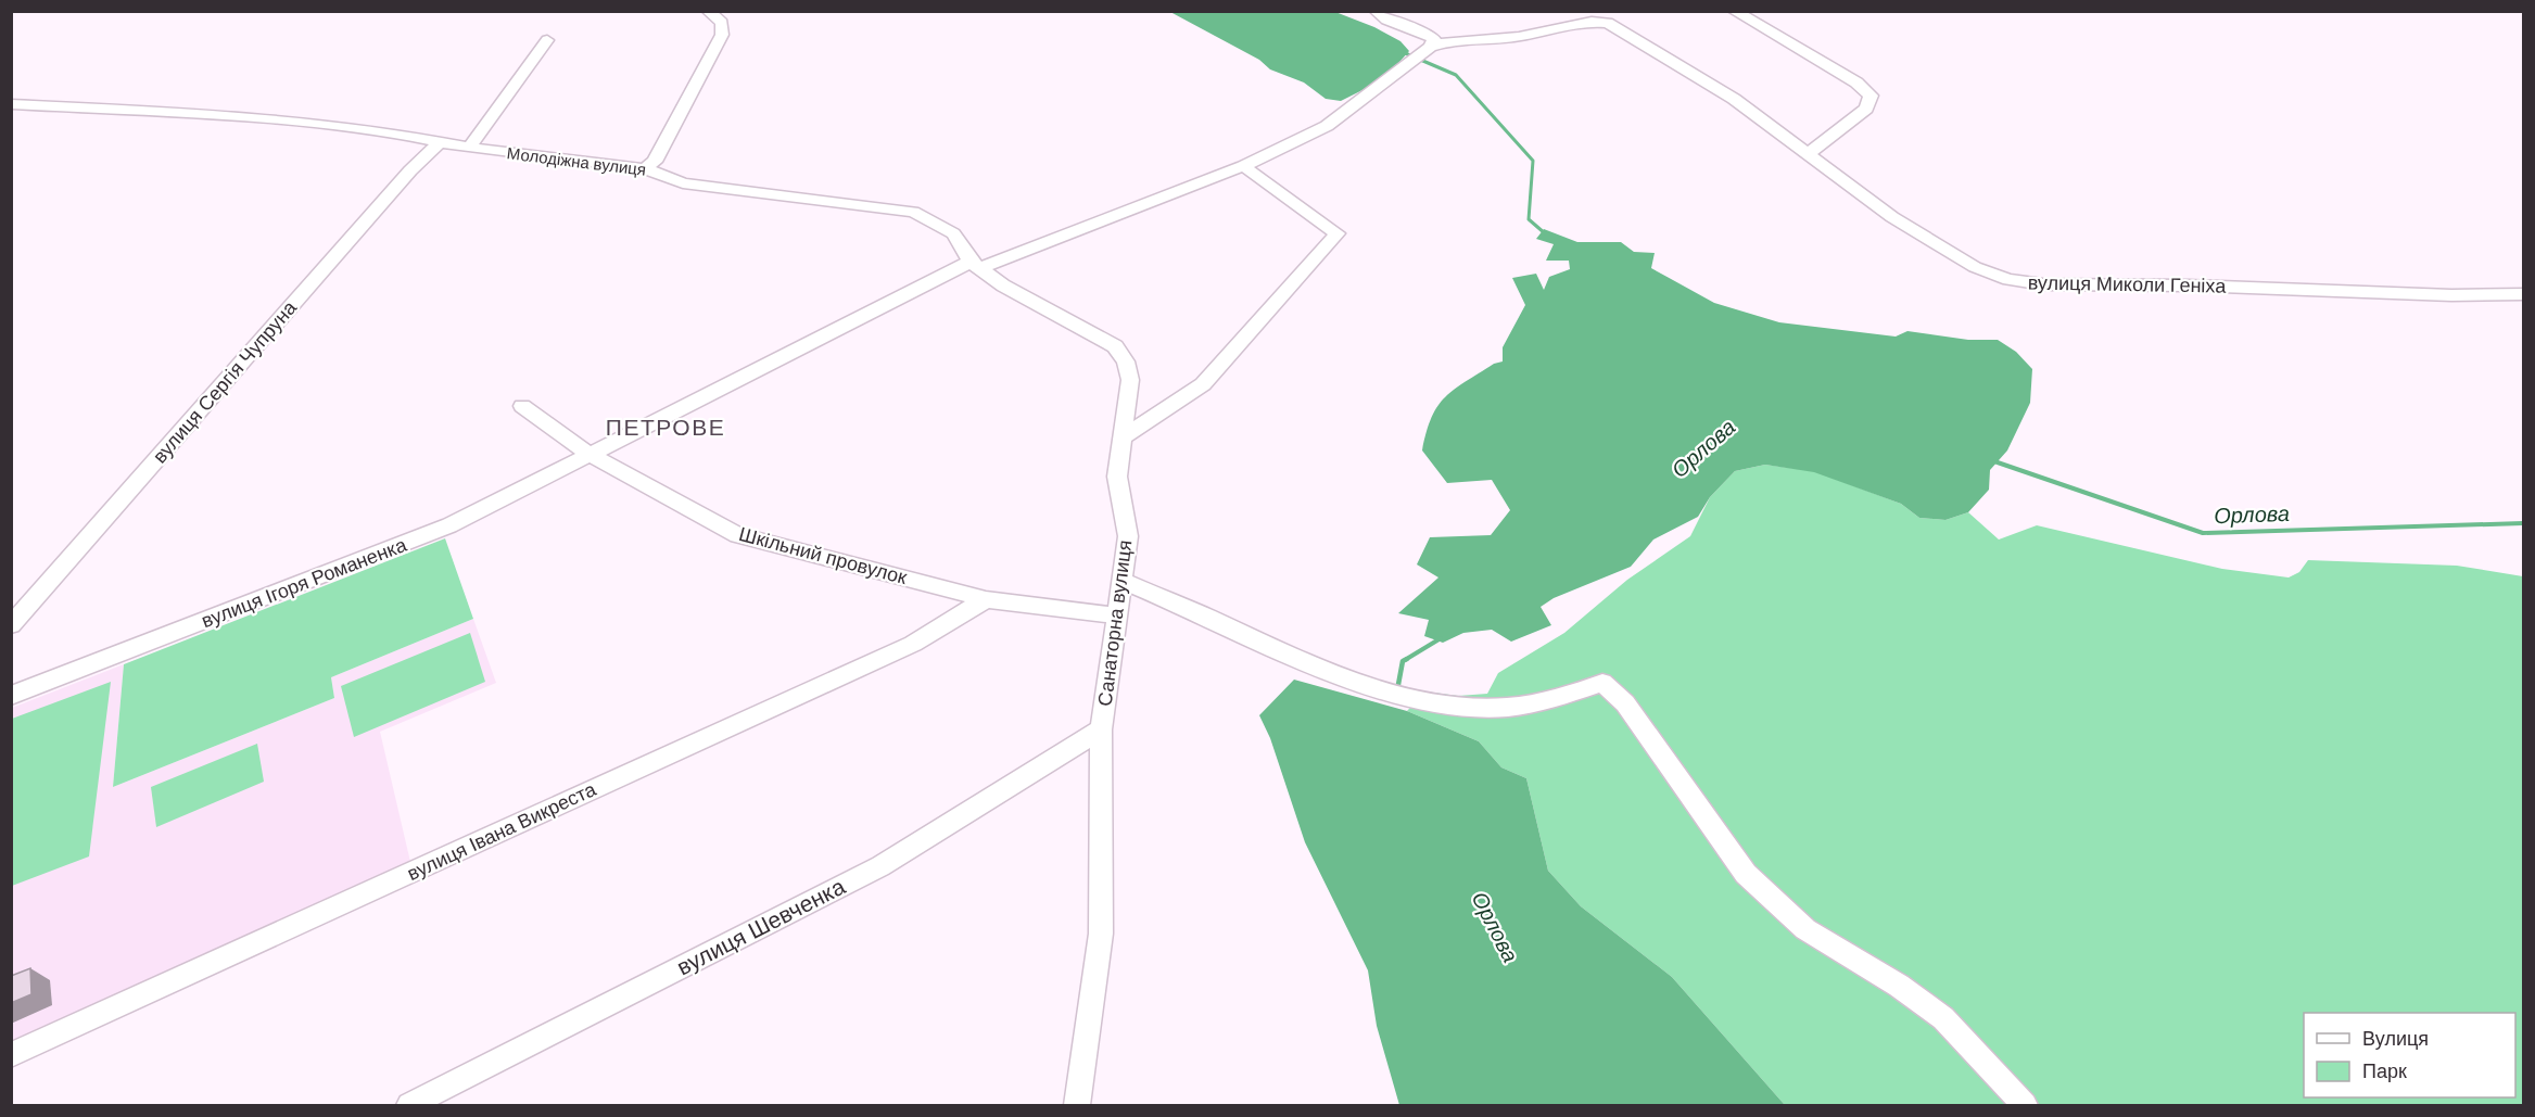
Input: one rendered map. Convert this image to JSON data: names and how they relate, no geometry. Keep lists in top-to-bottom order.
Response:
{
  "streets": {
    "street": [
      "Молодіжна вулиця",
      "вулиця Миколи Геніха",
      "вулиця Сергія Чупруна",
      "Шкільний провулок",
      "вулиця Ігоря Романенка",
      "Санаторна вулиця",
      "вулиця Івана Викреста",
      "вулиця Шевченка"
    ]
  },
  "crossings": [
    ["Молодіжна вулиця", "вулиця Сергія Чупруна"],
    ["Молодіжна вулиця", "вулиця Ігоря Романенка"],
    ["Молодіжна вулиця", "Санаторна вулиця"],
    ["вулиця Миколи Геніха", "вулиця Ігоря Романенка"],
    ["Шкільний провулок", "вулиця Ігоря Романенка"],
    ["Шкільний провулок", "Санаторна вулиця"],
    ["Шкільний провулок", "вулиця Івана Викреста"],
    ["Санаторна вулиця", "вулиця Шевченка"]
  ],
  "districts": ["ПЕТРОВЕ"],
  "water": ["Орлова"],
  "legend": ["Вулиця", "Парк"]
}
